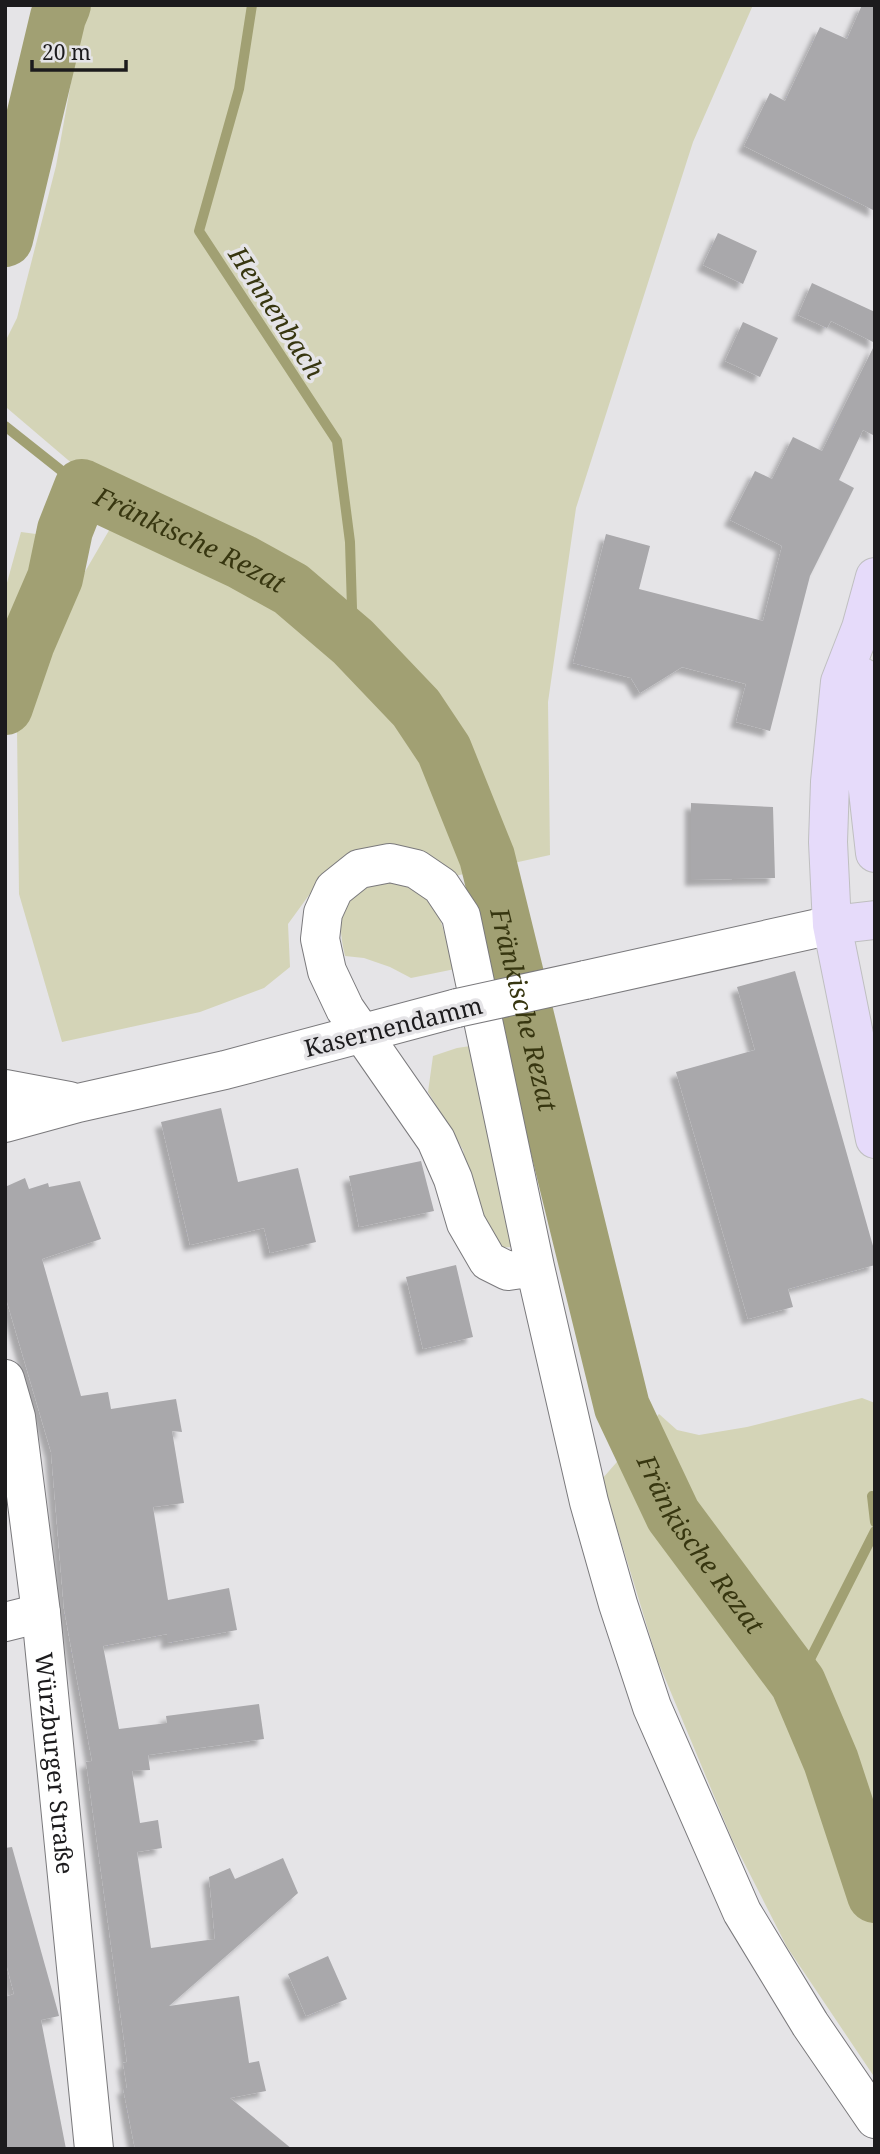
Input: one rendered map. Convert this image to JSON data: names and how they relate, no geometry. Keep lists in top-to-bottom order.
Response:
{
  "streets": {
    "street": ["Kasernendamm", "Würzburger Straße"]
  },
  "water": ["Hennenbach", "Fränkische Rezat"],
  "scale_bar": "20 m"
}
